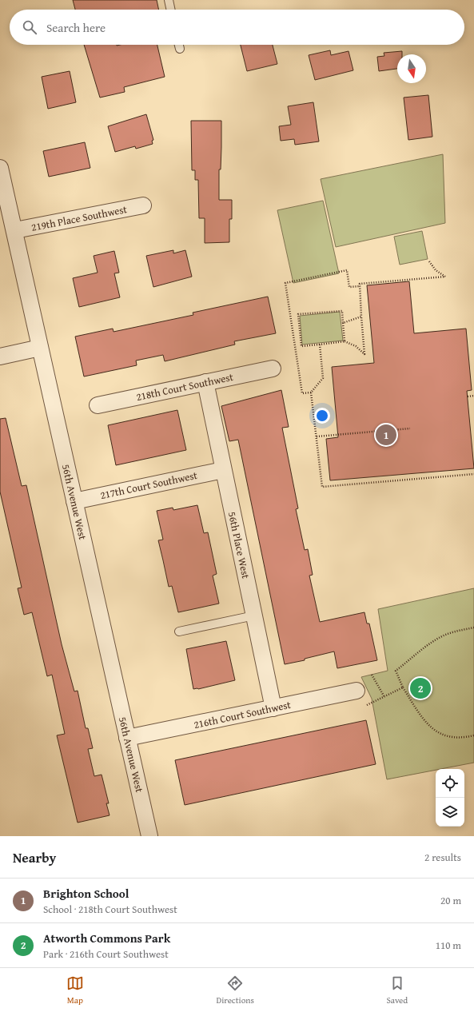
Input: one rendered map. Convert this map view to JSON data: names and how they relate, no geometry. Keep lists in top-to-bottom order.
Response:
{
  "streets": {
    "street": [
      "219th Place Southwest",
      "218th Court Southwest",
      "217th Court Southwest",
      "56th Avenue West",
      "56th Place West",
      "216th Court Southwest"
    ]
  },
  "crossings": [
    ["219th Place Southwest", "56th Avenue West"],
    ["218th Court Southwest", "56th Place West"],
    ["217th Court Southwest", "56th Avenue West"],
    ["217th Court Southwest", "56th Place West"],
    ["56th Avenue West", "216th Court Southwest"],
    ["56th Place West", "216th Court Southwest"]
  ],
  "north": "bottom",
  "page": {
    "search": "Search here",
    "pins": ["1", "2"],
    "heading": ["Nearby", "2 results"],
    "list": [
      {
        "mark": "1",
        "name": "Brighton School",
        "note": "School · 218th Court Southwest",
        "value": "20 m"
      },
      {
        "mark": "2",
        "name": "Atworth Commons Park",
        "note": "Park · 216th Court Southwest",
        "value": "110 m"
      }
    ],
    "nav": ["Map", "Directions", "Saved"]
  }
}
